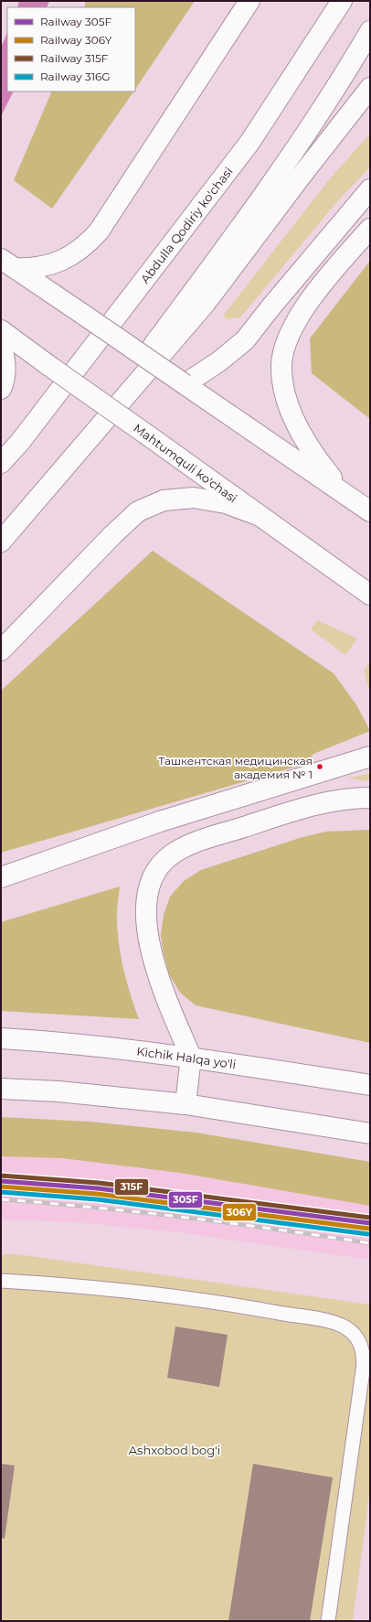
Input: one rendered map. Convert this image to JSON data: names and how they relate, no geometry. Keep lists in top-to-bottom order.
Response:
{
  "streets": {
    "main road": ["Abdulla Qodiriy ko'chasi", "Mahtumquli ko'chasi", "Kichik Halqa yo'li"]
  },
  "parks": ["Ashxobod bog'i"],
  "places": ["Ташкентская медицинская академия № 1"],
  "lines": [
    "rail line 315F",
    "rail line 305F",
    "rail line 306Y",
    "rail line 316G"
  ],
  "legend": [
    "Railway 305F",
    "Railway 306Y",
    "Railway 315F",
    "Railway 316G"
  ]
}
